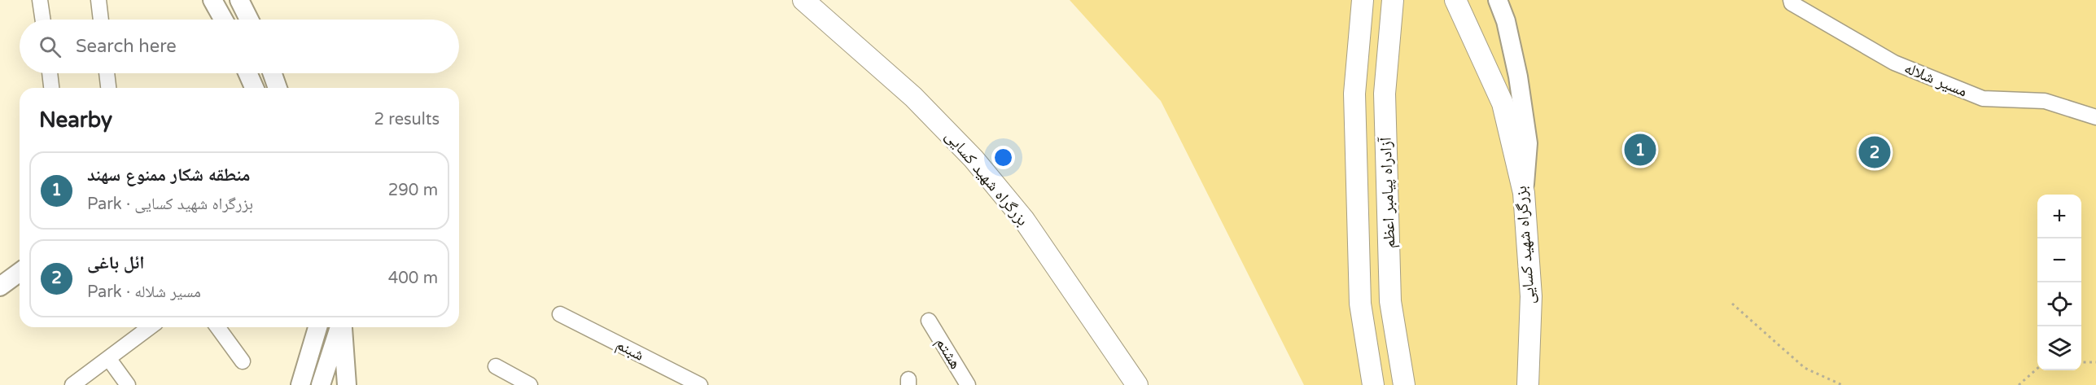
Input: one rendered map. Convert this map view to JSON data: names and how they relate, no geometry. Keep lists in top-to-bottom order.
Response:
{
  "streets": {
    "highway": ["بزرگراه شهید کسایی", "آزادراه پیامبر اعظم"],
    "street": ["مسیر شلاله", "شبنم", "هشتم"]
  },
  "page": {
    "search": "Search here",
    "heading": ["Nearby", "2 results"],
    "pins": ["1", "2"],
    "list": [
      {
        "mark": "1",
        "name": "منطقه شکار ممنوع سهند",
        "note": "Park · بزرگراه شهید کسایی",
        "value": "290 m"
      },
      {
        "mark": "2",
        "name": "ائل باغی",
        "note": "Park · مسیر شلاله",
        "value": "400 m"
      }
    ],
    "map_buttons": ["+", "−"]
  }
}
